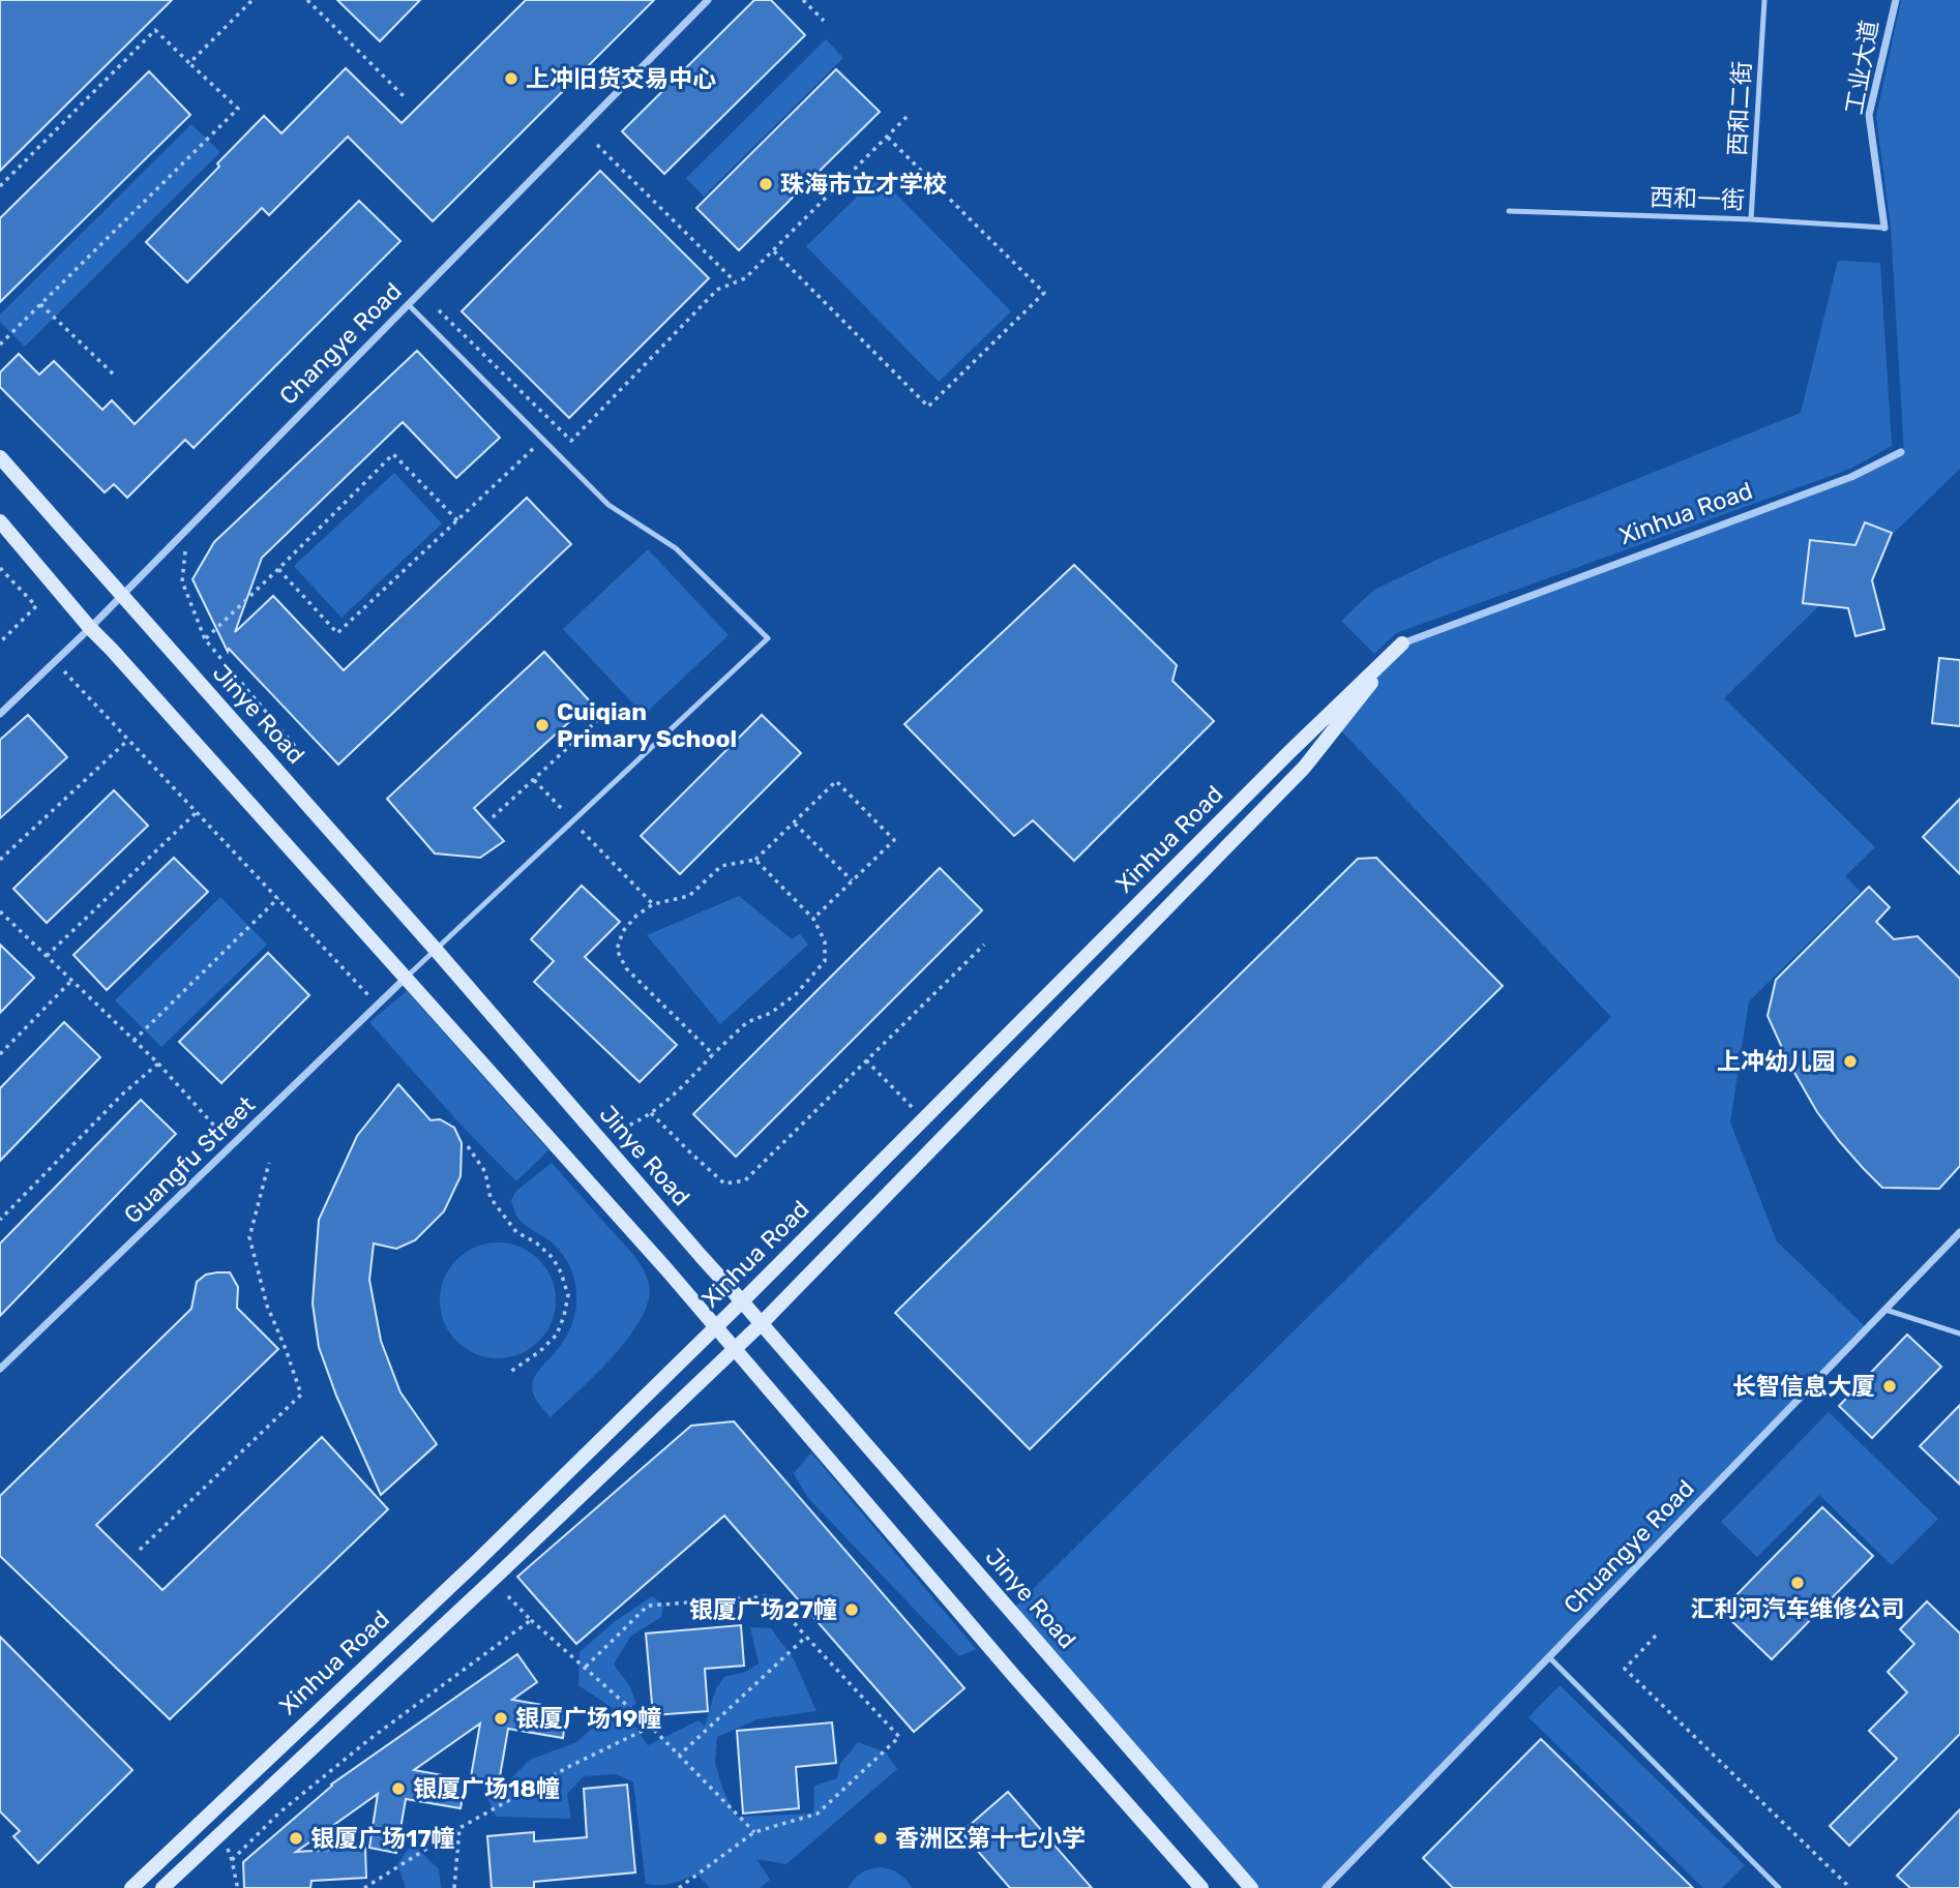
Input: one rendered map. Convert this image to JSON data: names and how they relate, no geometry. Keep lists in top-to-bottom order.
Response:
{
  "streets": {
    "main road": ["Xinhua Road", "Jinye Road"],
    "street": [
      "工业大道",
      "Changye Road",
      "Guangfu Street",
      "Chuangye Road"
    ],
    "lane": ["西和二街", "西和一街"]
  },
  "crossings": [
    ["工业大道", "西和一街"],
    ["西和二街", "西和一街"],
    ["Changye Road", "Jinye Road"],
    ["Xinhua Road", "Jinye Road"]
  ],
  "places": [
    "上冲旧货交易中心",
    "珠海市立才学校",
    "Cuiqian Primary School",
    "上冲幼儿园",
    "长智信息大厦",
    "汇利河汽车维修公司",
    "银厦广场27幢",
    "银厦广场19幢",
    "银厦广场18幢",
    "银厦广场17幢",
    "香洲区第十七小学"
  ]
}
